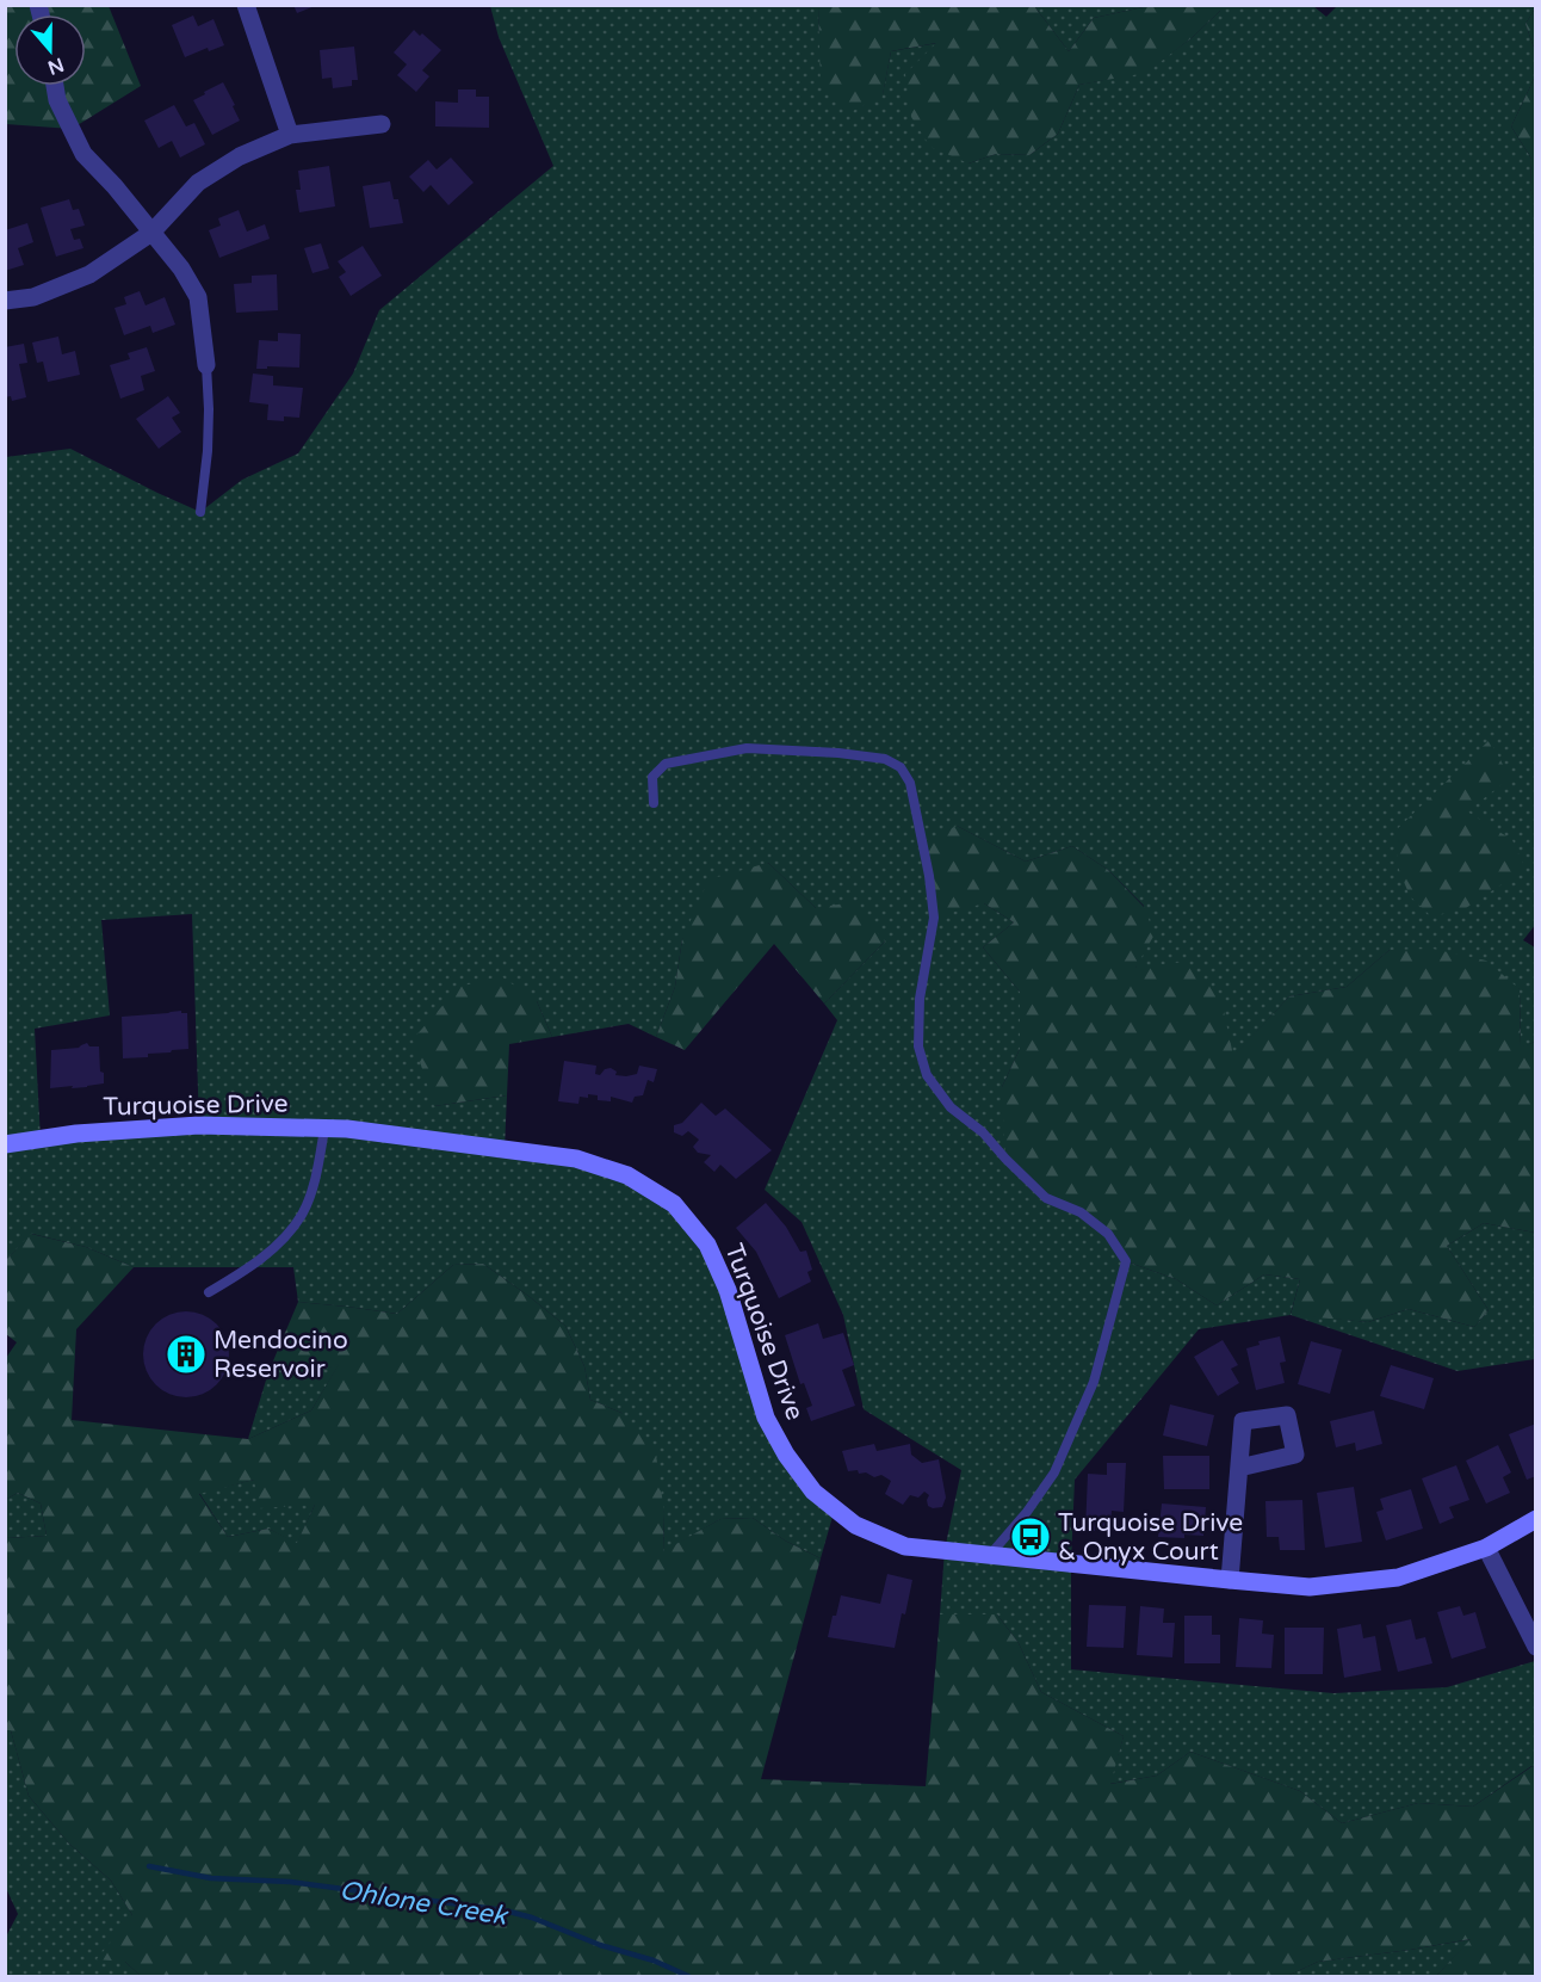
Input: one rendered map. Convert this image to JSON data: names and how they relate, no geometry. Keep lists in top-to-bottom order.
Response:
{
  "streets": {
    "street": ["Turquoise Drive"]
  },
  "water": ["Ohlone Creek"],
  "places": {
    "building": ["Mendocino Reservoir"],
    "bus stop": ["Turquoise Drive & Onyx Court"]
  },
  "north": "bottom"
}
